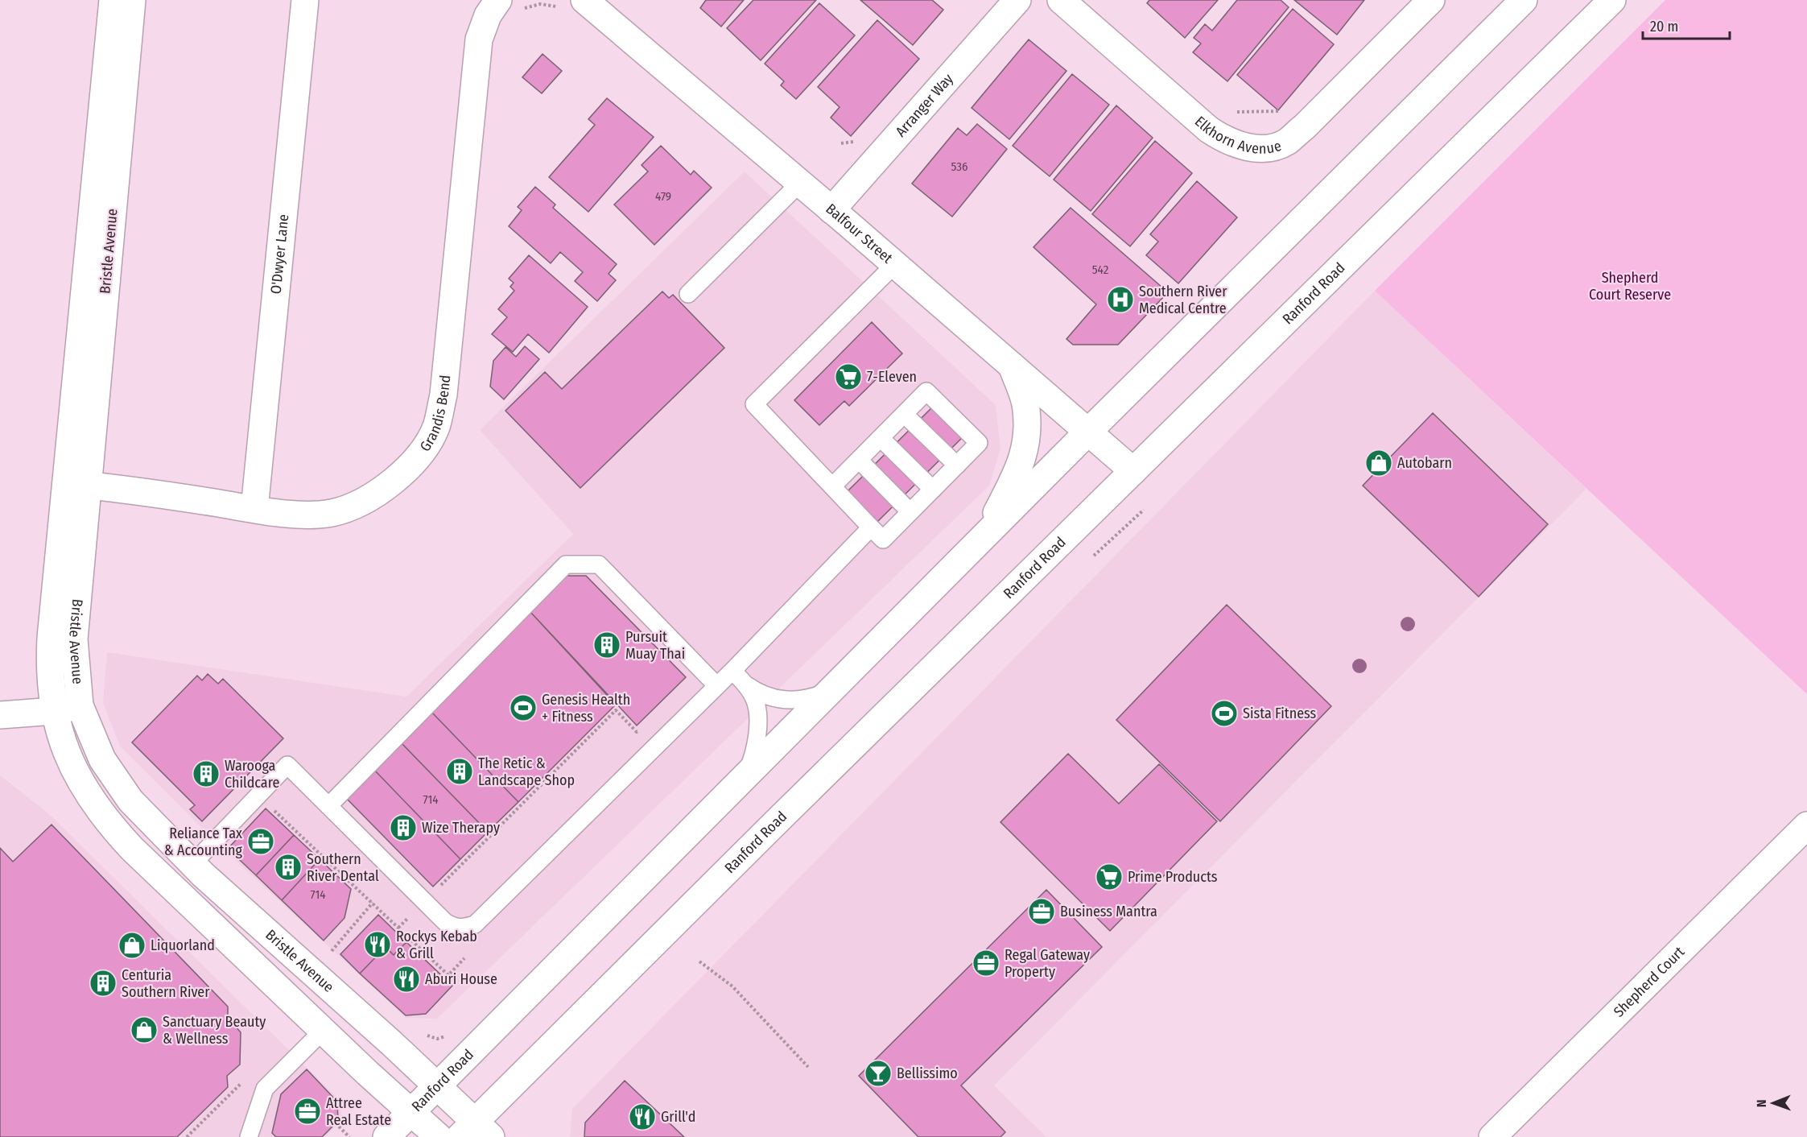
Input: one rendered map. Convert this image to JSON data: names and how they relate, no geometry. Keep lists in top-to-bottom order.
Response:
{
  "streets": {
    "street": [
      "Arranger Way",
      "Elkhorn Avenue",
      "Balfour Street",
      "Bristle Avenue",
      "O'Dwyer Lane",
      "Ranford Road",
      "Grandis Bend",
      "Shepherd Court"
    ]
  },
  "crossings": [
    ["Arranger Way", "Balfour Street"],
    ["Balfour Street", "Ranford Road"],
    ["Bristle Avenue", "Ranford Road"],
    ["Bristle Avenue", "Grandis Bend"],
    ["O'Dwyer Lane", "Grandis Bend"]
  ],
  "parks": ["Shepherd Court Reserve"],
  "places": {
    "hospital": ["Southern River Medical Centre"],
    "supermarket": ["7-Eleven", "Prime Products"],
    "shop": ["Autobarn", "Liquorland", "Sanctuary Beauty & Wellness"],
    "building": [
      "Pursuit Muay Thai",
      "The Retic & Landscape Shop",
      "Warooga Childcare",
      "Wize Therapy",
      "Southern River Dental",
      "Centuria Southern River"
    ],
    "sports": ["Genesis Health + Fitness", "Sista Fitness"],
    "office": [
      "Reliance Tax & Accounting",
      "Business Mantra",
      "Regal Gateway Property",
      "Attree Real Estate"
    ],
    "restaurant": ["Rockys Kebab & Grill", "Aburi House", "Grill'd"],
    "bar": ["Bellissimo"]
  },
  "house_numbers": [
    "536",
    "479",
    "542",
    "714",
    "714"
  ],
  "scale_bar": "20 m",
  "north": "left"
}
